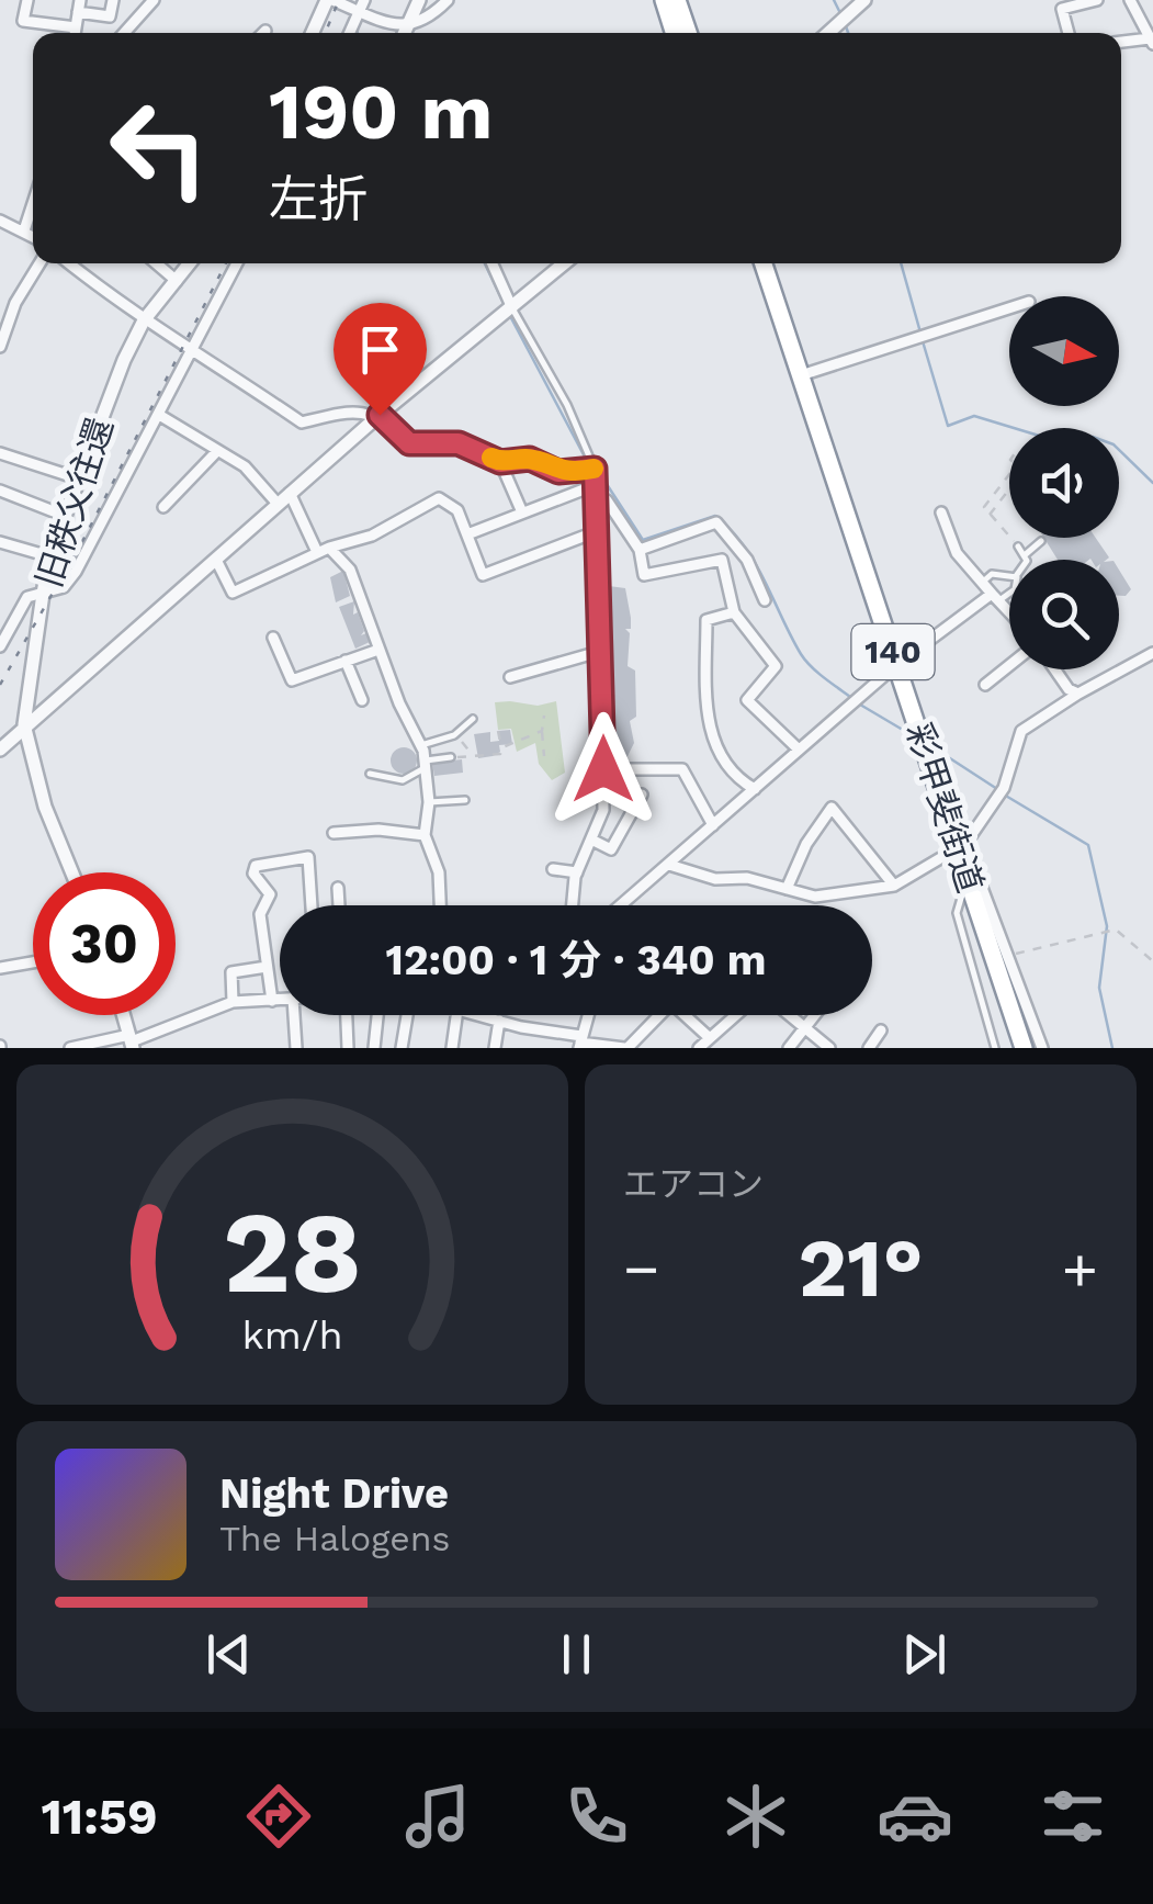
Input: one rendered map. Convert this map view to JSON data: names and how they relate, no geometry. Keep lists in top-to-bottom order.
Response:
{
  "streets": {
    "highway": ["140", "彩甲斐街道"],
    "street": ["旧秩父往還"]
  },
  "north": "right",
  "page": {
    "turn": ["190 m", "左折"],
    "limit": "30",
    "trip": "12:00 · 1 分 · 340 m",
    "tile": "エアコン",
    "heat": ["−", "21°", "+"],
    "song": ["Night Drive", "The Halogens"],
    "tabs": "11:59",
    "gauge": ["28", "km/h"]
  }
}
